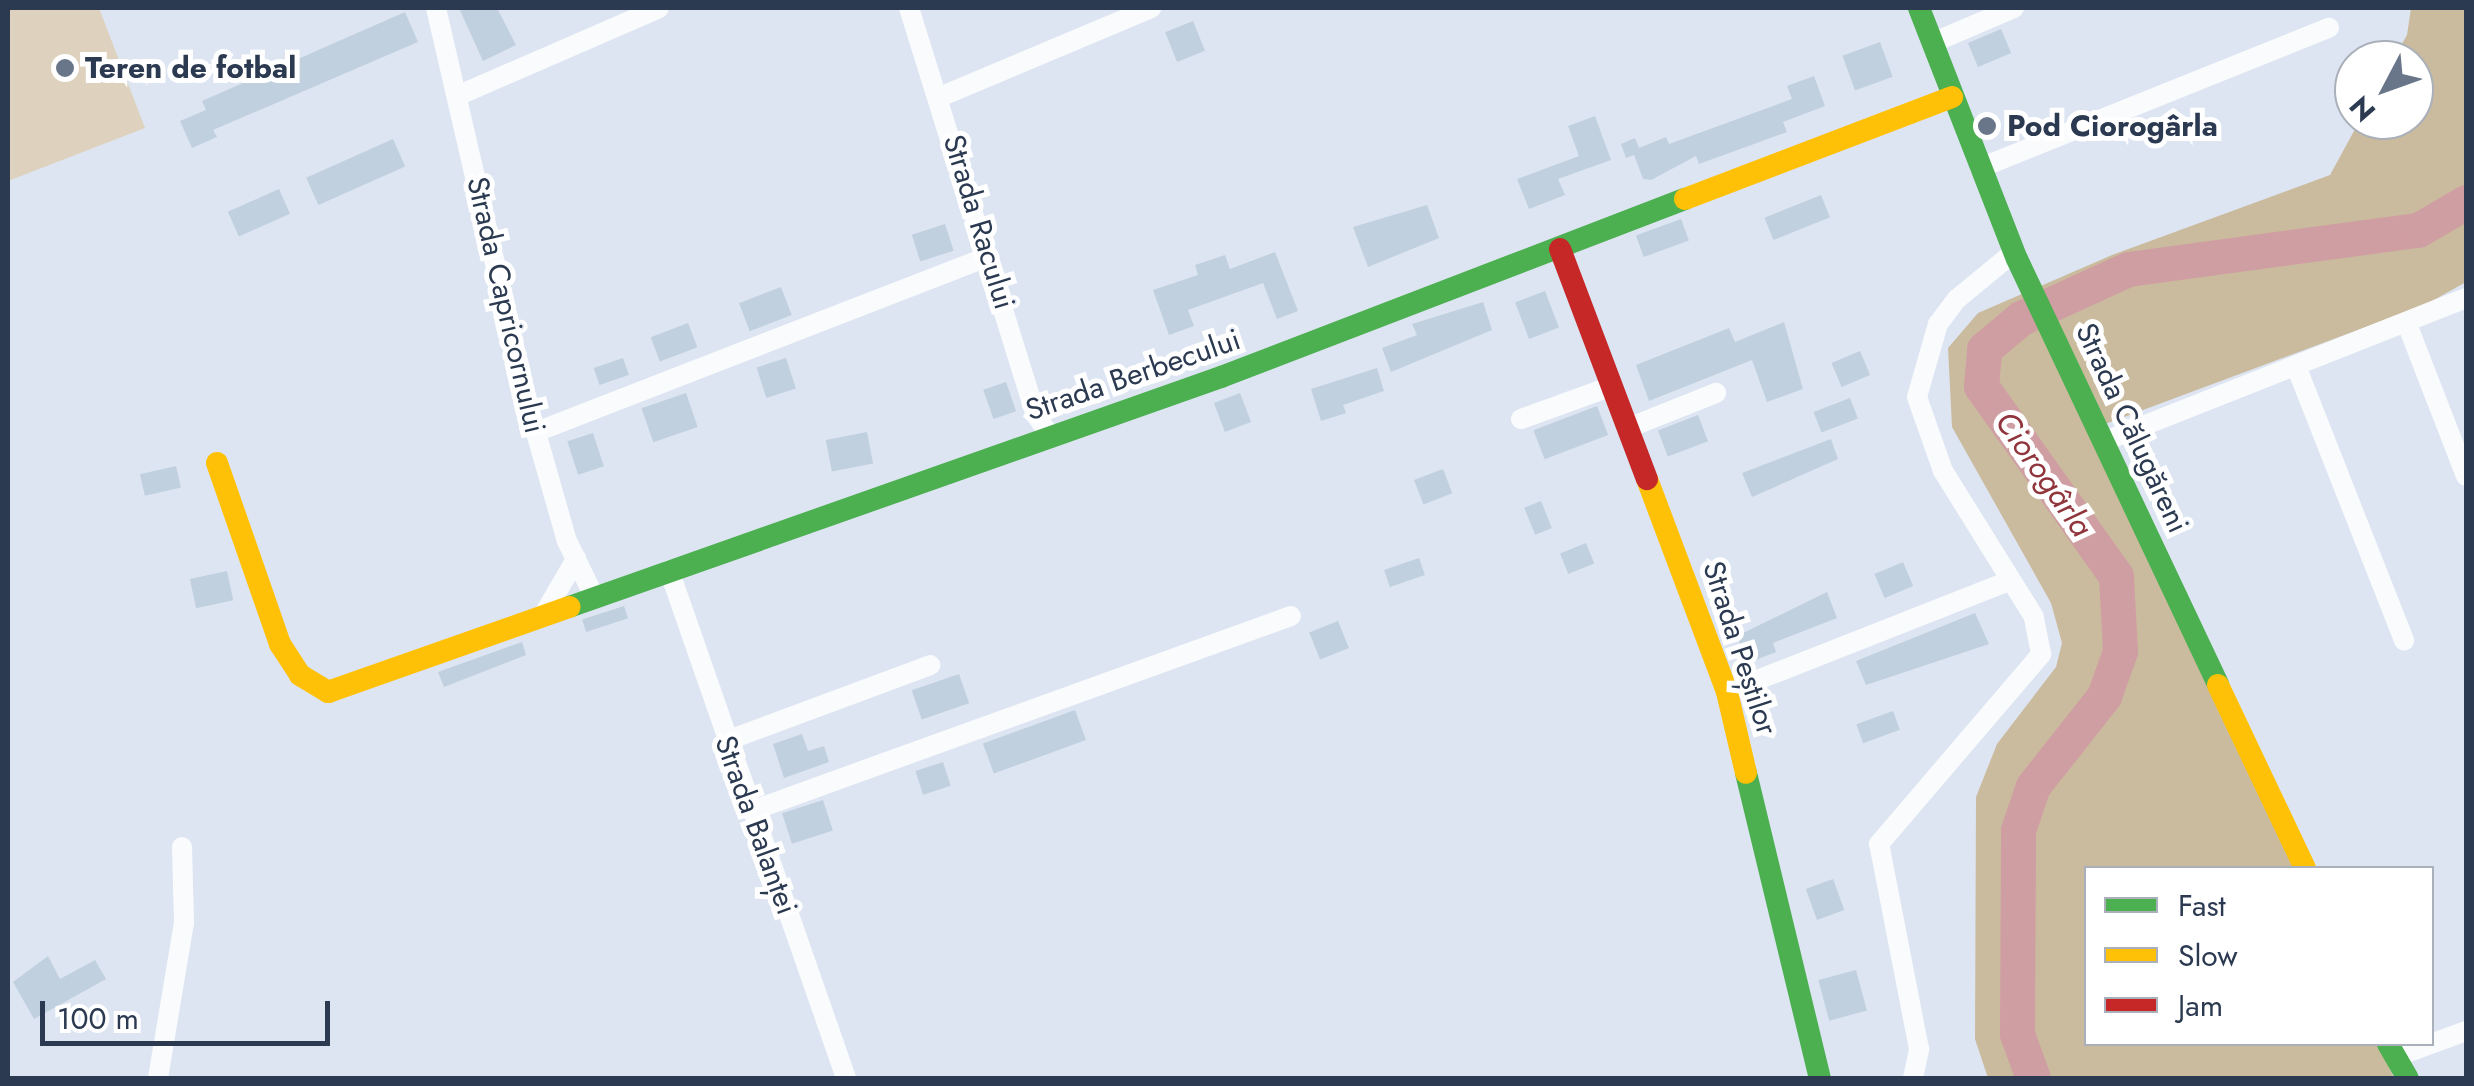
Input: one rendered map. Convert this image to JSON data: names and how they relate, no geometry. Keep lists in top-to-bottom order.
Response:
{
  "streets": {
    "street": [
      "Strada Racului",
      "Strada Capricornului",
      "Strada Berbecului",
      "Strada Călugăreni",
      "Strada Peștilor",
      "Strada Balanței"
    ]
  },
  "crossings": [
    ["Strada Racului", "Strada Berbecului"],
    ["Strada Capricornului", "Strada Berbecului"],
    ["Strada Berbecului", "Strada Călugăreni"],
    ["Strada Berbecului", "Strada Peștilor"],
    ["Strada Berbecului", "Strada Balanței"]
  ],
  "water": ["Ciorogârla"],
  "places": ["Teren de fotbal", "Pod Ciorogârla"],
  "legend": ["Fast", "Slow", "Jam"],
  "scale_bar": "100 m",
  "north": "bottom left"
}
